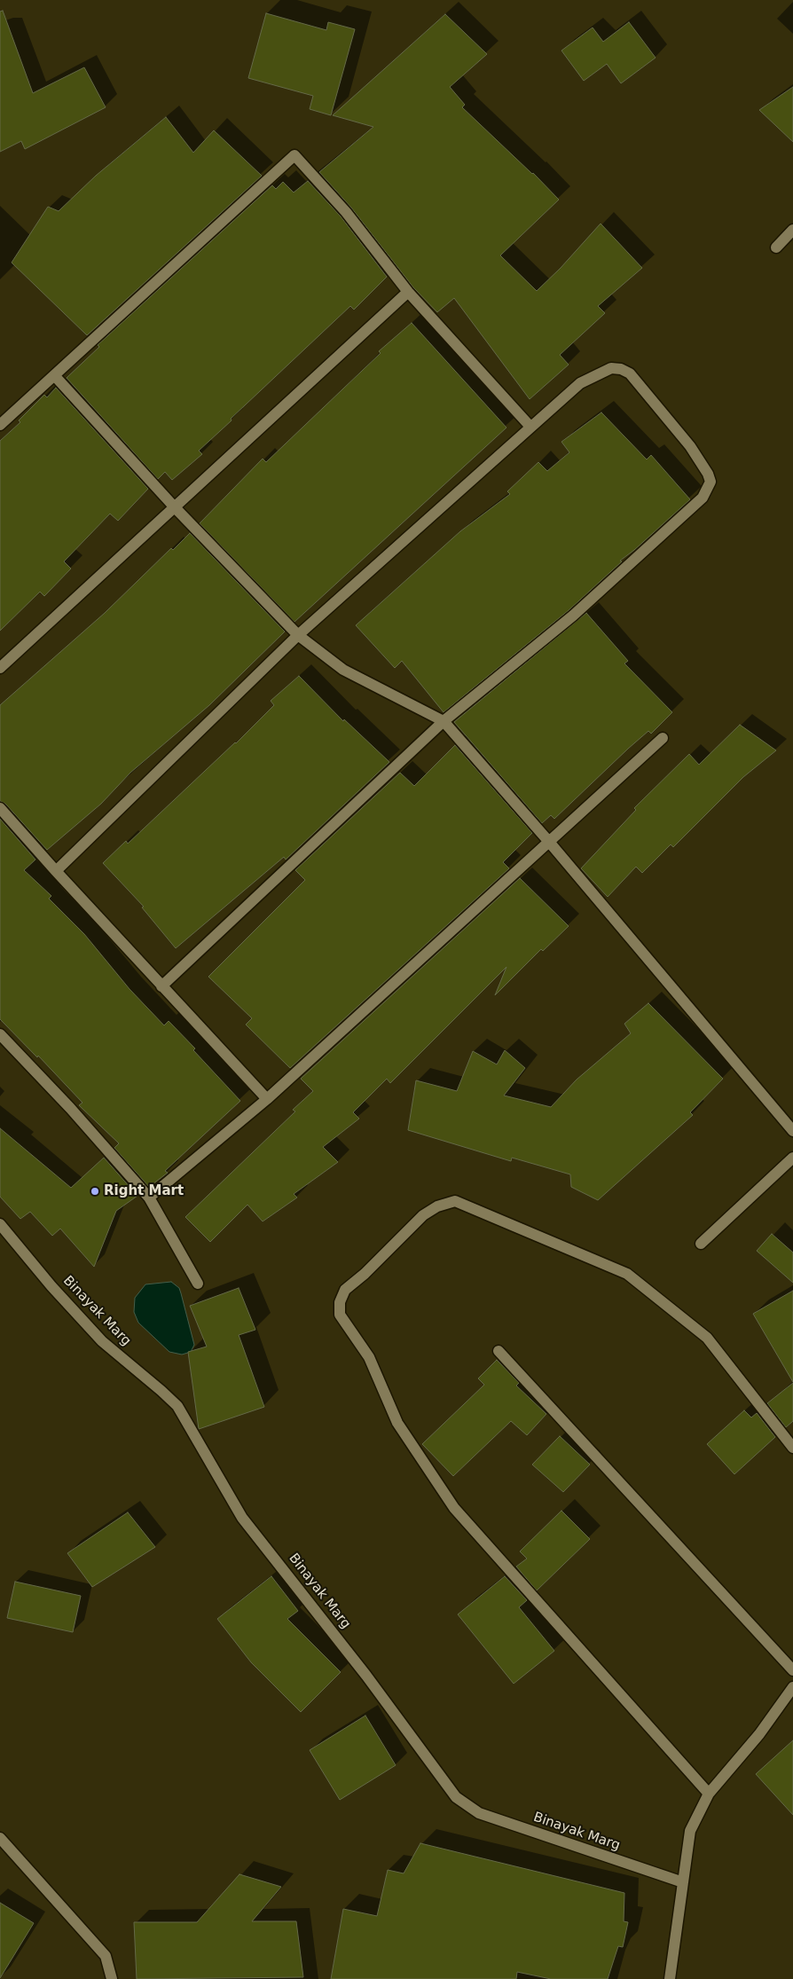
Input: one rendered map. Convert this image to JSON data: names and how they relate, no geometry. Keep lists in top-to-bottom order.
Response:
{
  "streets": {
    "street": ["Binayak Marg"]
  },
  "places": ["Right Mart"]
}
